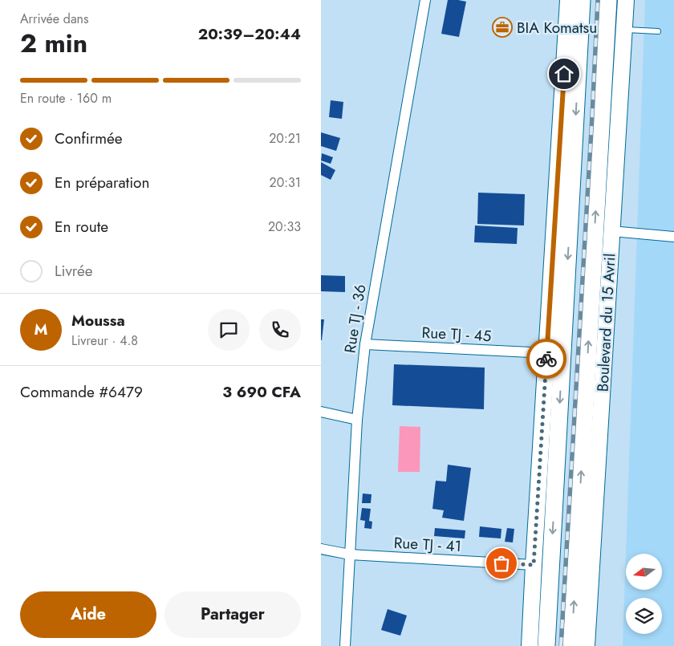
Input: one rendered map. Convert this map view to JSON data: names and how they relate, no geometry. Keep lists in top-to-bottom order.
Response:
{
  "streets": {
    "highway": ["Boulevard du 15 Avril"],
    "street": ["Rue TJ - 36", "Rue TJ - 45", "Rue TJ - 41"]
  },
  "crossings": [
    ["Rue TJ - 36", "Rue TJ - 45"],
    ["Rue TJ - 36", "Rue TJ - 41"]
  ],
  "places": {
    "office": ["BIA Komatsu"]
  },
  "north": "left",
  "page": {
    "heading": ["2 min", "Arrivée dans", "20:39–20:44"],
    "panel": [
      "Moussa",
      "Livreur · 4.8",
      "Commande #6479",
      "3 690 CFA"
    ],
    "bar": "En route · 160 m",
    "list": [
      ["Confirmée", "20:21"],
      ["En préparation", "20:31"],
      ["En route", "20:33"],
      "Livrée"
    ],
    "round": "M",
    "buttons": ["Aide", "Partager"]
  }
}
